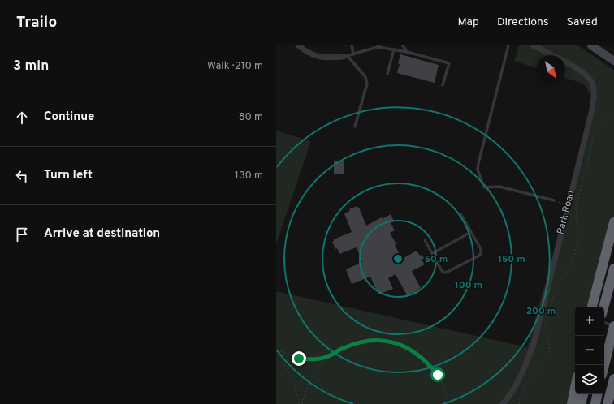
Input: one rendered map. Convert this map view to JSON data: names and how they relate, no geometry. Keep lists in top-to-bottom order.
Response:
{
  "streets": {
    "street": ["Park Road"]
  },
  "north": "bottom right",
  "page": {
    "header": "Trailo",
    "nav": ["Map", "Directions", "Saved"],
    "heading": ["3 min", "Walk · 210 m"],
    "list": [
      ["Continue", "80 m"],
      ["Turn left", "130 m"],
      "Arrive at destination"
    ],
    "map_buttons": ["+", "−"]
  },
  "rings": [
    "50 m",
    "150 m",
    "100 m",
    "200 m"
  ]
}
